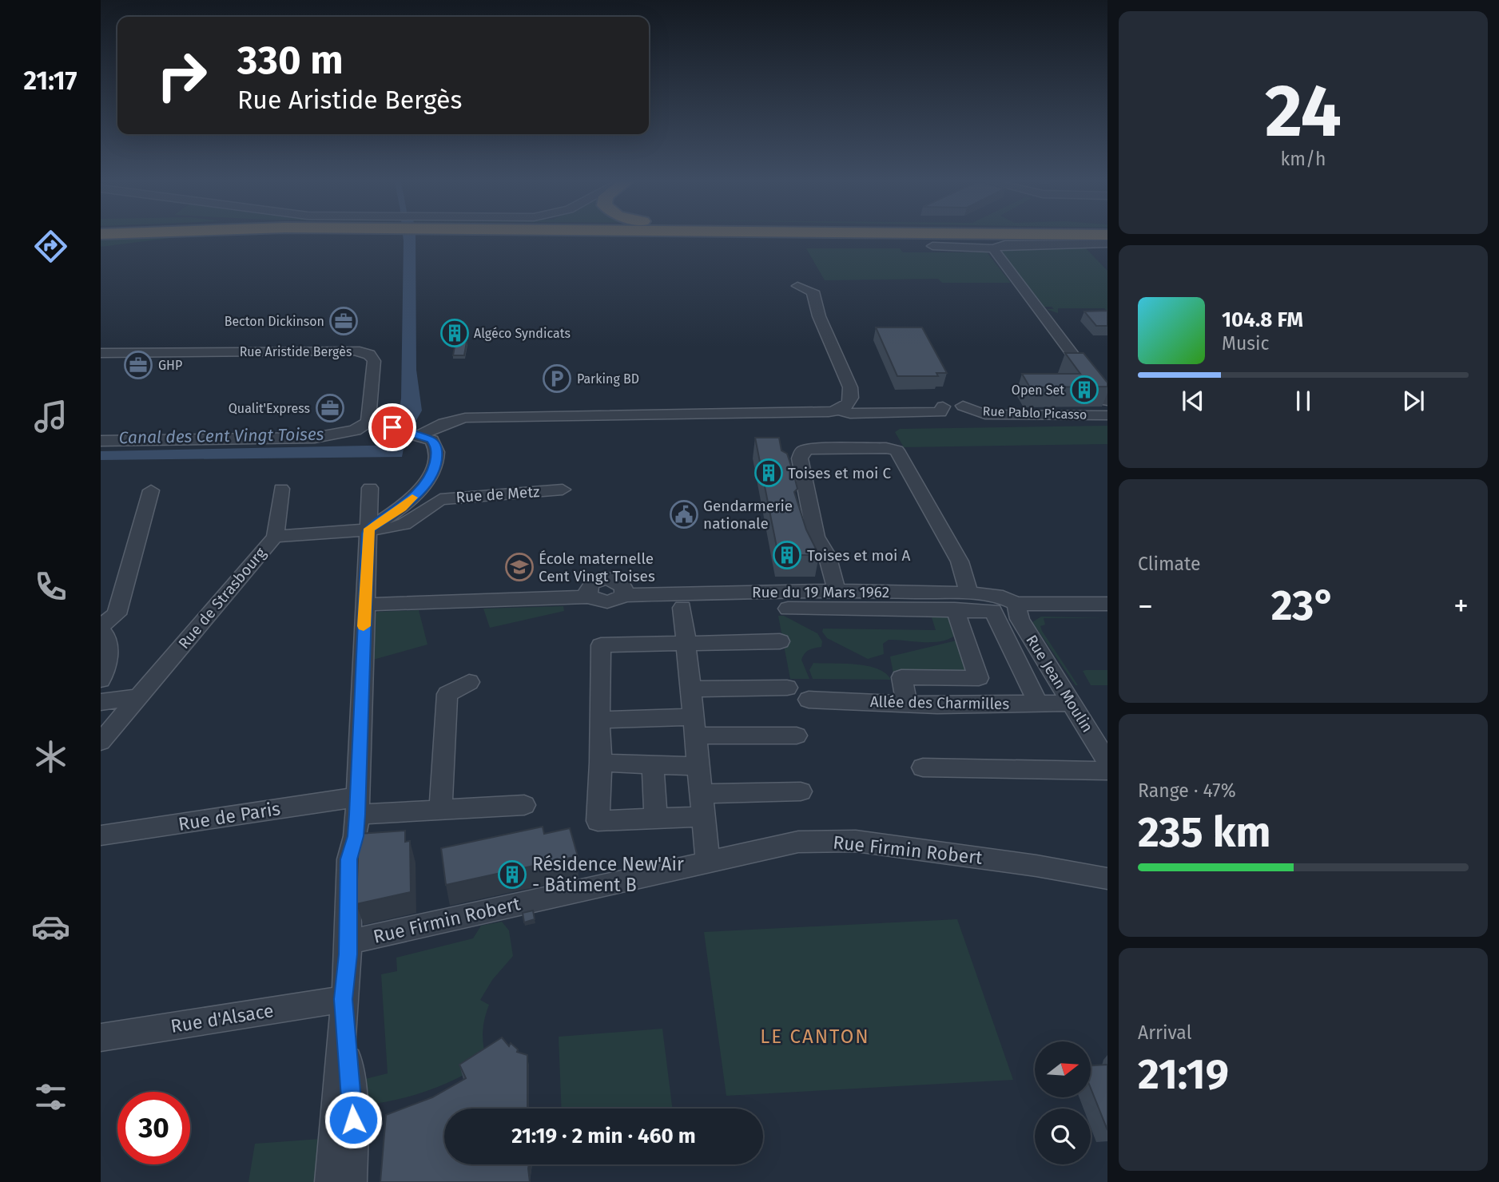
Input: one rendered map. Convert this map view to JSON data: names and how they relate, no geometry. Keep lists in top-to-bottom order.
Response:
{
  "streets": {
    "street": [
      "Rue Aristide Bergès",
      "Rue Pablo Picasso",
      "Rue de Metz",
      "Rue du 19 Mars 1962",
      "Rue de Strasbourg",
      "Rue Jean Moulin",
      "Allée des Charmilles",
      "Rue de Paris",
      "Rue Firmin Robert",
      "Rue d'Alsace"
    ]
  },
  "crossings": [
    ["Rue de Metz", "Rue de Strasbourg"],
    ["Rue du 19 Mars 1962", "Rue Jean Moulin"],
    ["Rue Jean Moulin", "Allée des Charmilles"]
  ],
  "districts": ["LE CANTON"],
  "water": ["Canal des Cent Vingt Toises"],
  "places": {
    "office": ["Becton Dickinson", "GHP", "Qualit'Express"],
    "building": [
      "Algéco Syndicats",
      "Open Set",
      "Toises et moi C",
      "Toises et moi A",
      "Résidence New'Air - Bâtiment B"
    ],
    "parking": ["Parking BD"],
    "public building": ["Gendarmerie nationale"],
    "school or university": ["École maternelle Cent Vingt Toises"]
  },
  "north": "right",
  "page": {
    "tabs": "21:17",
    "tile": [
      ["24", "km/h"],
      "Climate",
      ["Range · 47%", "235 km"],
      ["Arrival", "21:19"]
    ],
    "turn": ["330 m", "Rue Aristide Bergès"],
    "song": ["104.8 FM", "Music"],
    "heat": ["−", "23°", "+"],
    "limit": "30",
    "trip": "21:19 · 2 min · 460 m"
  }
}
